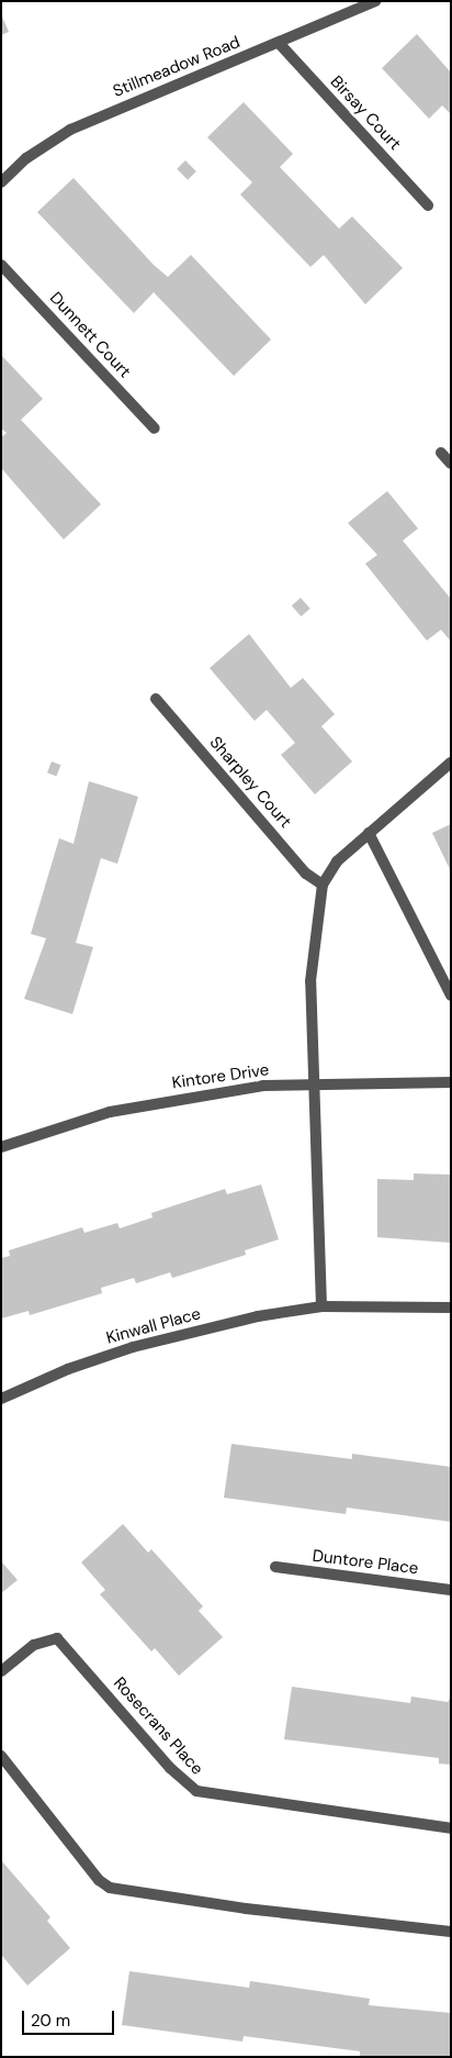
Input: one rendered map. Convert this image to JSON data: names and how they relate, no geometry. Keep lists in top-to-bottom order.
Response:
{
  "streets": {
    "street": [
      "Stillmeadow Road",
      "Birsay Court",
      "Dunnett Court",
      "Sharpley Court",
      "Kintore Drive",
      "Kinwall Place",
      "Duntore Place",
      "Rosecrans Place"
    ]
  },
  "crossings": [
    ["Stillmeadow Road", "Birsay Court"]
  ],
  "scale_bar": "20 m"
}
